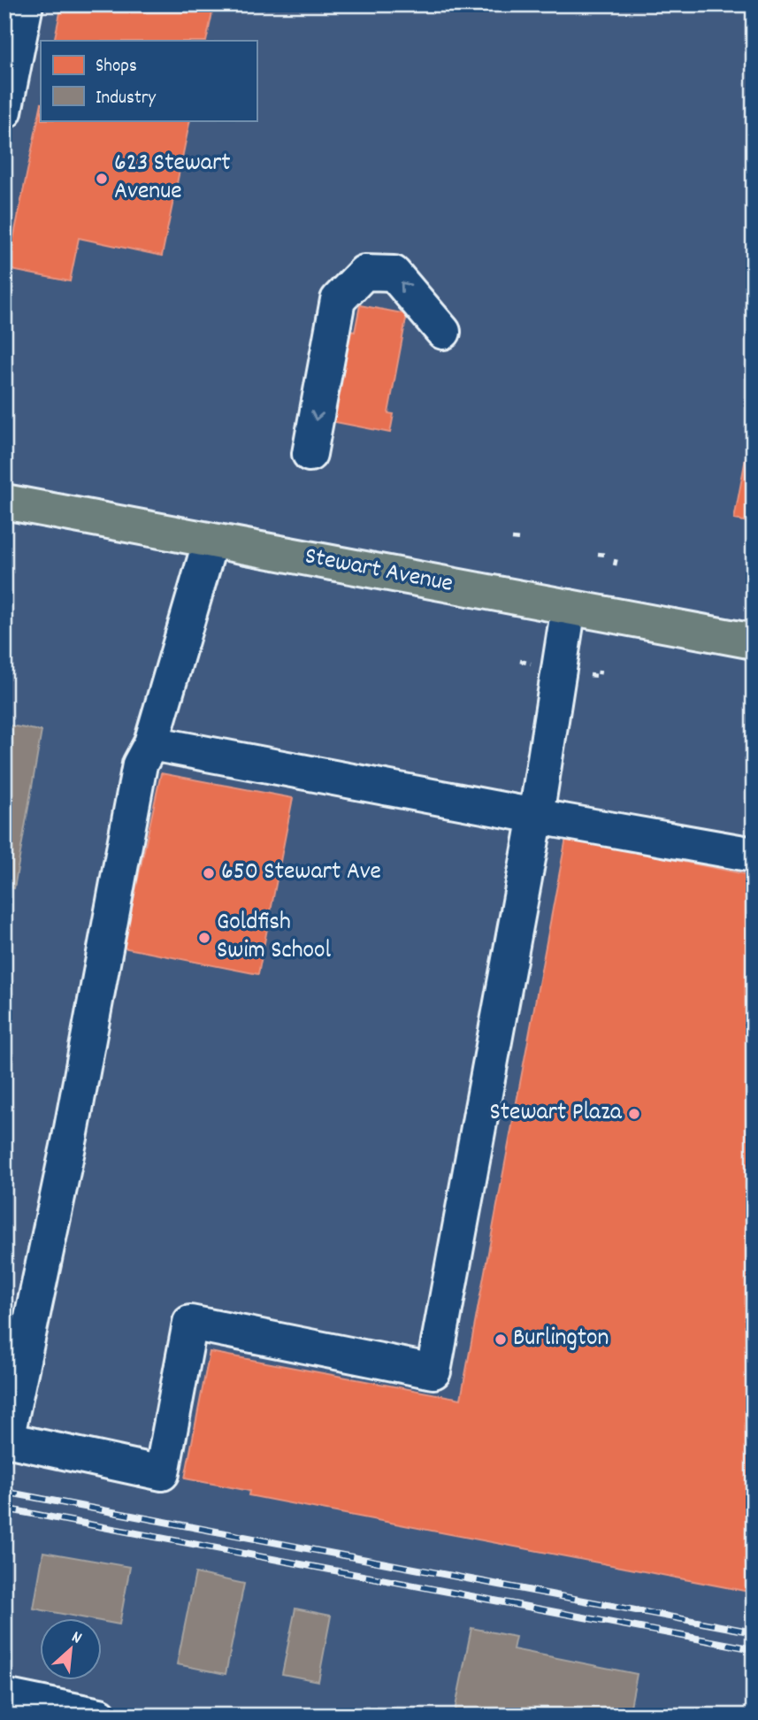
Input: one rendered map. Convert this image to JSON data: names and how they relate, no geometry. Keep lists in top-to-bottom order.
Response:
{
  "streets": {
    "main road": ["Stewart Avenue"]
  },
  "places": [
    "623 Stewart Avenue",
    "650 Stewart Ave",
    "Goldfish Swim School",
    "Stewart Plaza",
    "Burlington"
  ],
  "legend": ["Shops", "Industry"],
  "north": "top right"
}
